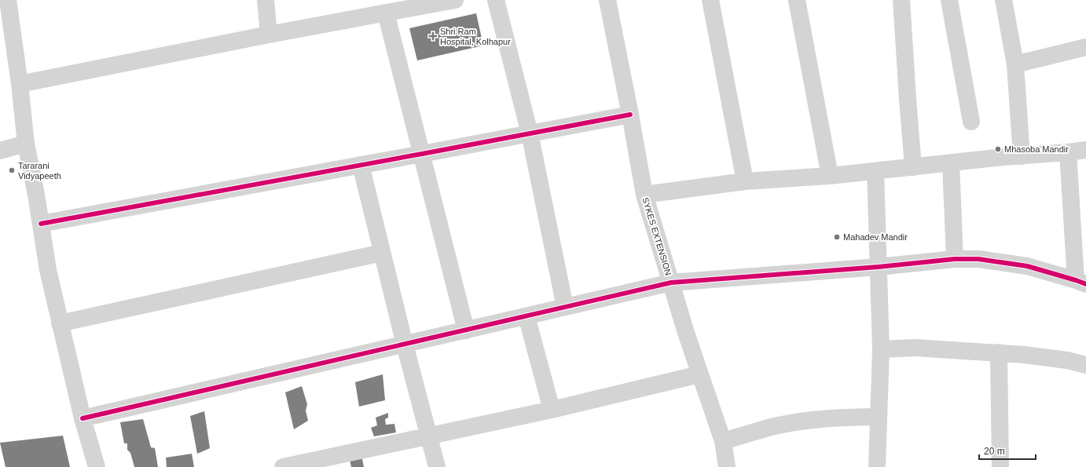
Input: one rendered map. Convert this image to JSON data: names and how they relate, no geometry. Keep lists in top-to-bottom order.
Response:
{
  "streets": {
    "street": ["SYKES EXTENSION"]
  },
  "places": {
    "health": ["Shri Ram Hospital, Kolhapur"],
    "other": ["Mhasoba Mandir", "Tararani Vidyapeeth", "Mahadev Mandir"]
  },
  "scale_bar": "20 m"
}
